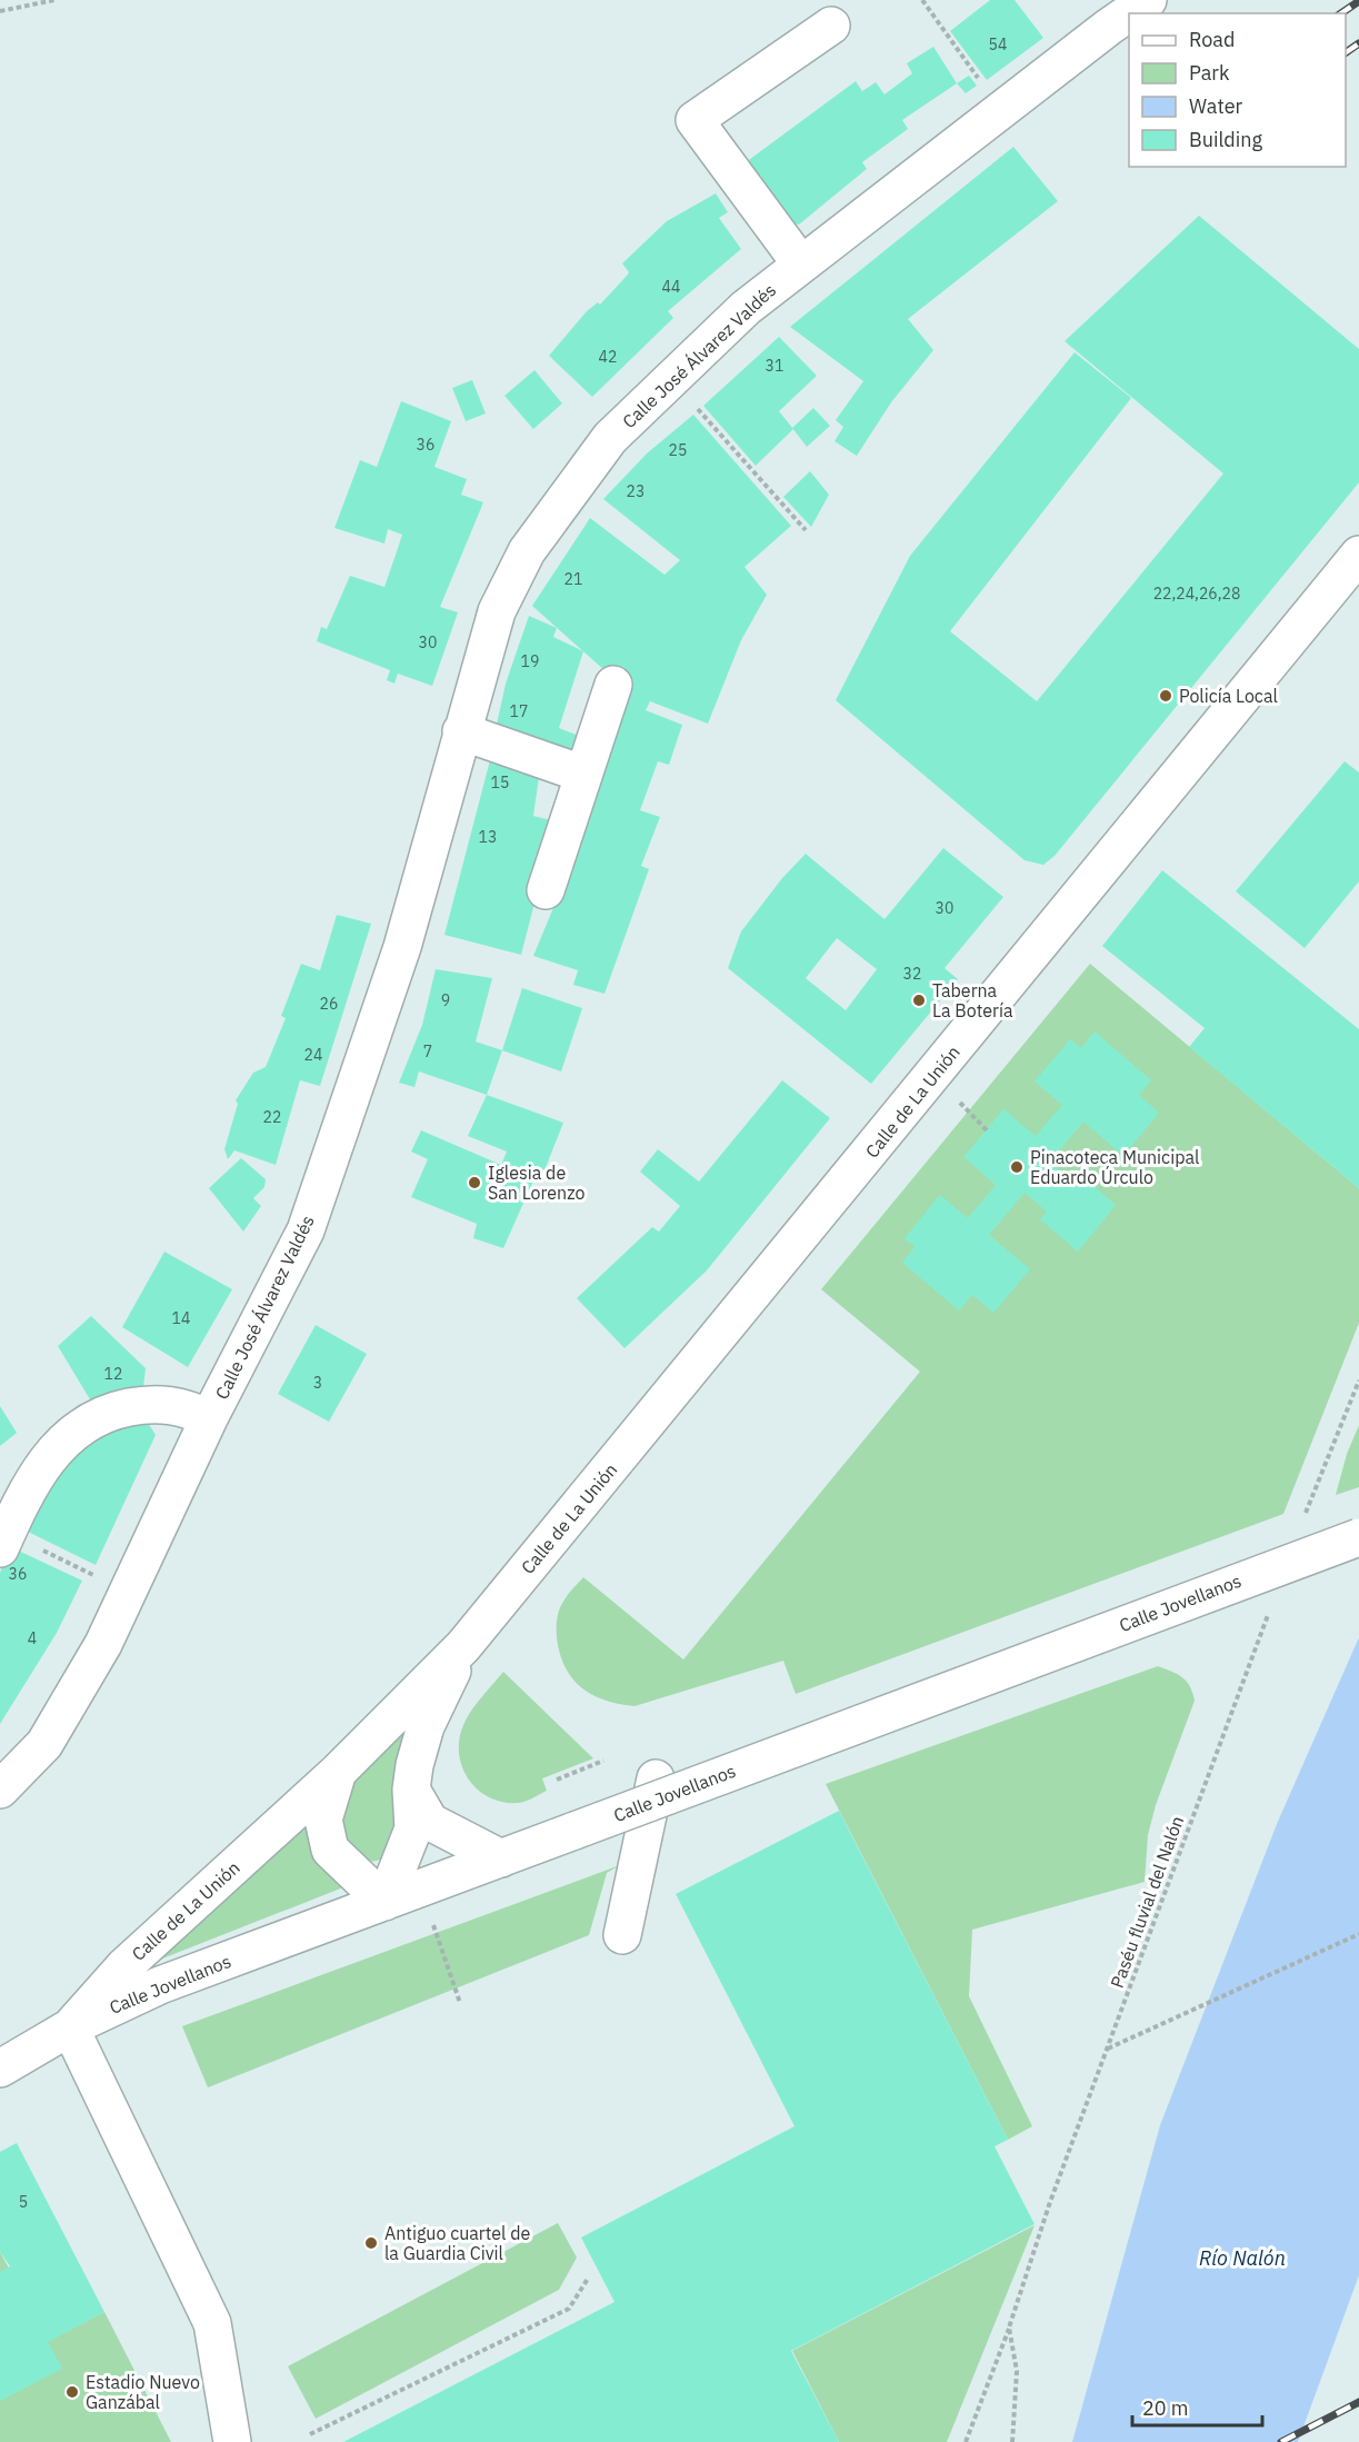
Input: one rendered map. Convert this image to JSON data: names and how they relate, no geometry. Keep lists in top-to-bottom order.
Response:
{
  "streets": {
    "street": ["Calle José Álvarez Valdés", "Calle de La Unión", "Calle Jovellanos"],
    "path": ["Paséu fluvial del Nalón"]
  },
  "crossings": [
    ["Calle de La Unión", "Calle Jovellanos"]
  ],
  "water": ["Río Nalón"],
  "places": [
    "Policía Local",
    "Taberna La Botería",
    "Pinacoteca Municipal Eduardo Úrculo",
    "Iglesia de San Lorenzo",
    "Antiguo cuartel de la Guardia Civil",
    "Estadio Nuevo Ganzábal"
  ],
  "house_numbers": [
    "54",
    "44",
    "42",
    "31",
    "36",
    "25",
    "23",
    "21",
    "22,24,26,28",
    "30",
    "19",
    "17",
    "15",
    "13",
    "30",
    "32",
    "9",
    "26",
    "7",
    "24",
    "22",
    "14",
    "12",
    "3",
    "36",
    "4",
    "5"
  ],
  "legend": [
    "Road",
    "Park",
    "Water",
    "Building"
  ],
  "scale_bar": "20 m"
}
